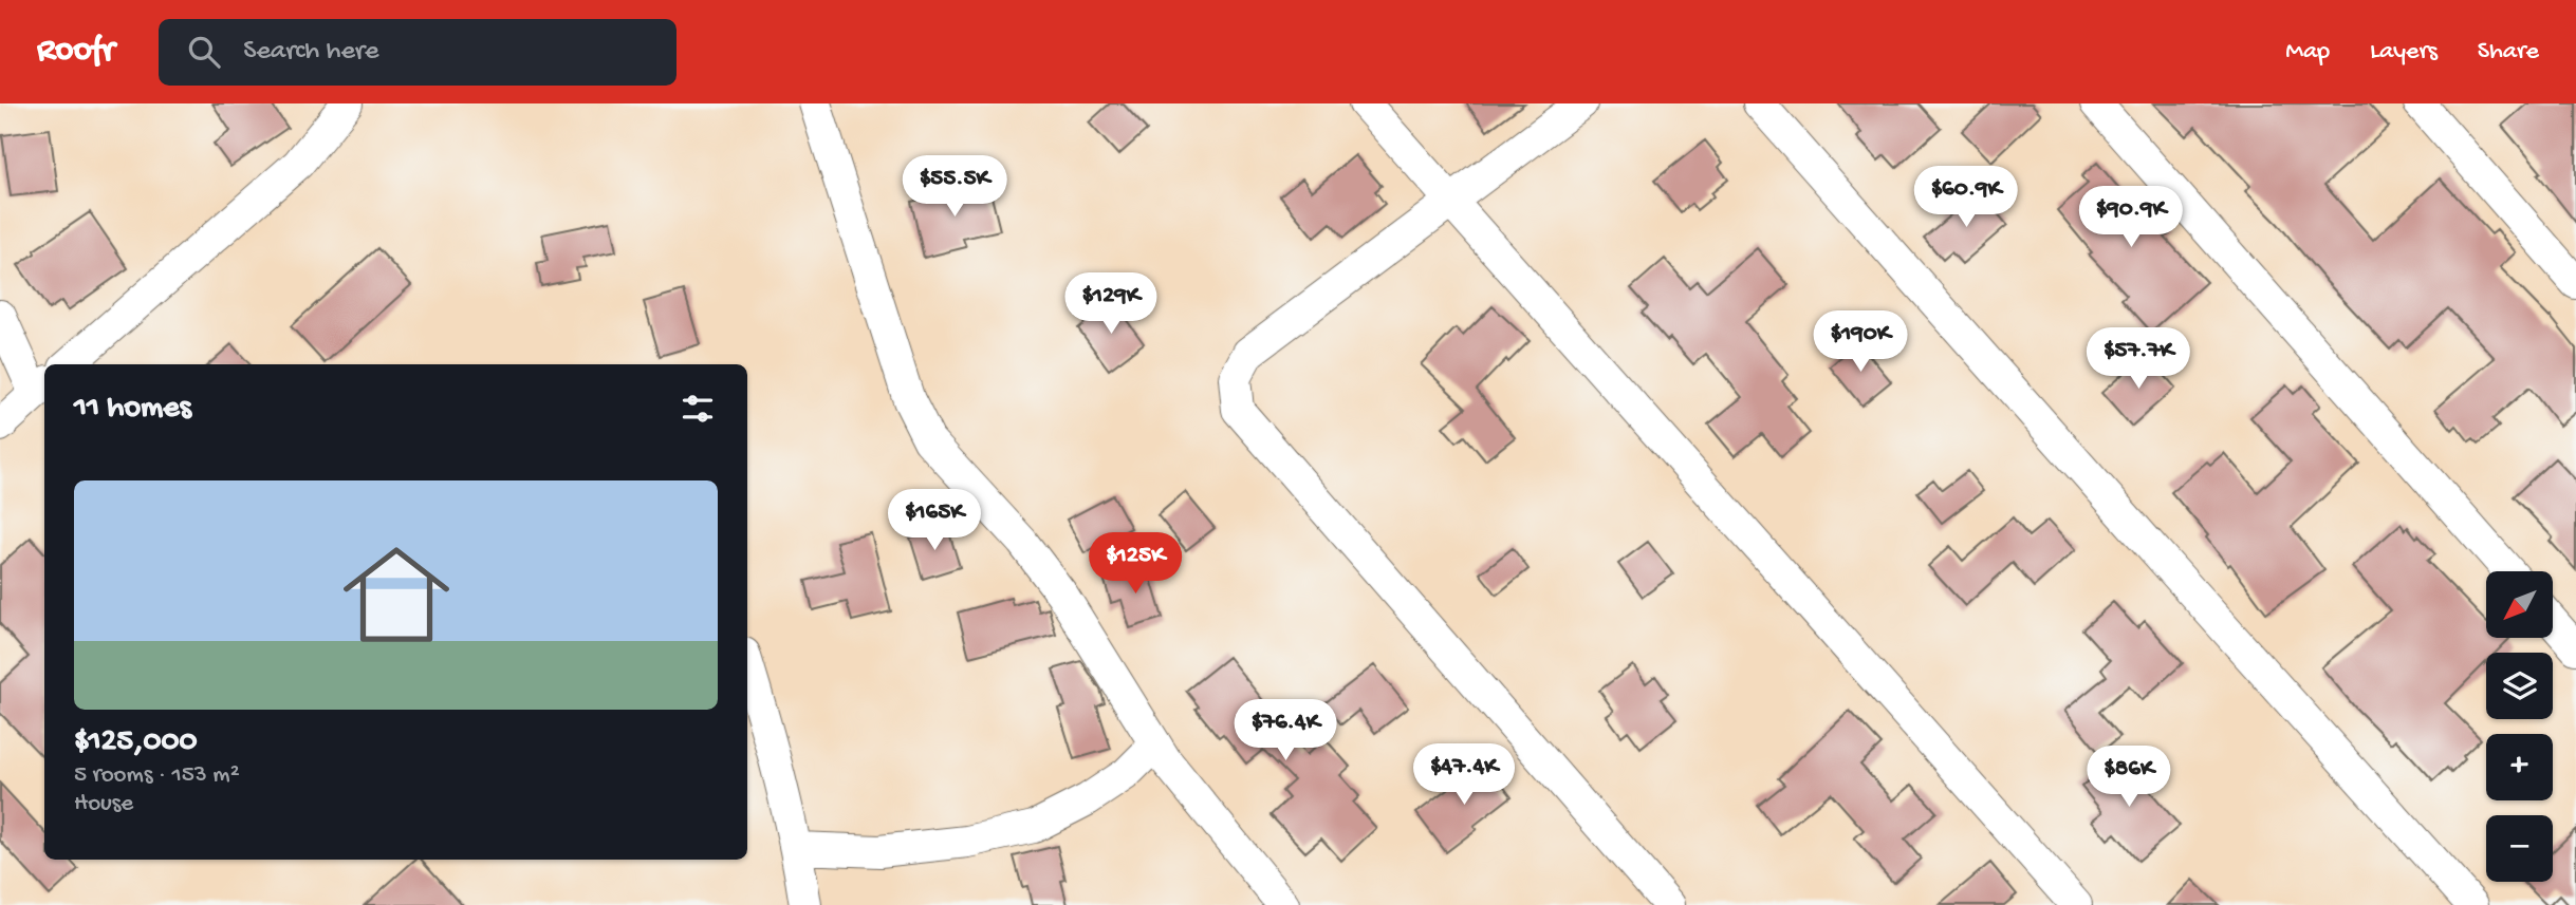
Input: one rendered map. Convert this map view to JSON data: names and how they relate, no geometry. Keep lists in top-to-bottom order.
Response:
{
  "north": "bottom left",
  "page": {
    "header": "Roofr",
    "search": "Search here",
    "nav": ["Map", "Layers", "Share"],
    "price": [
      "$55.5K",
      "$60.9K",
      "$90.9K",
      "$129K",
      "$190K",
      "$57.7K",
      "$165K",
      "$125K",
      "$76.4K",
      "$47.4K",
      "$86K"
    ],
    "heading": "11 homes",
    "list": [
      {
        "name": "$125,000",
        "note": "5 rooms · 153 m² · House"
      }
    ],
    "map_buttons": ["+", "−"]
  }
}
